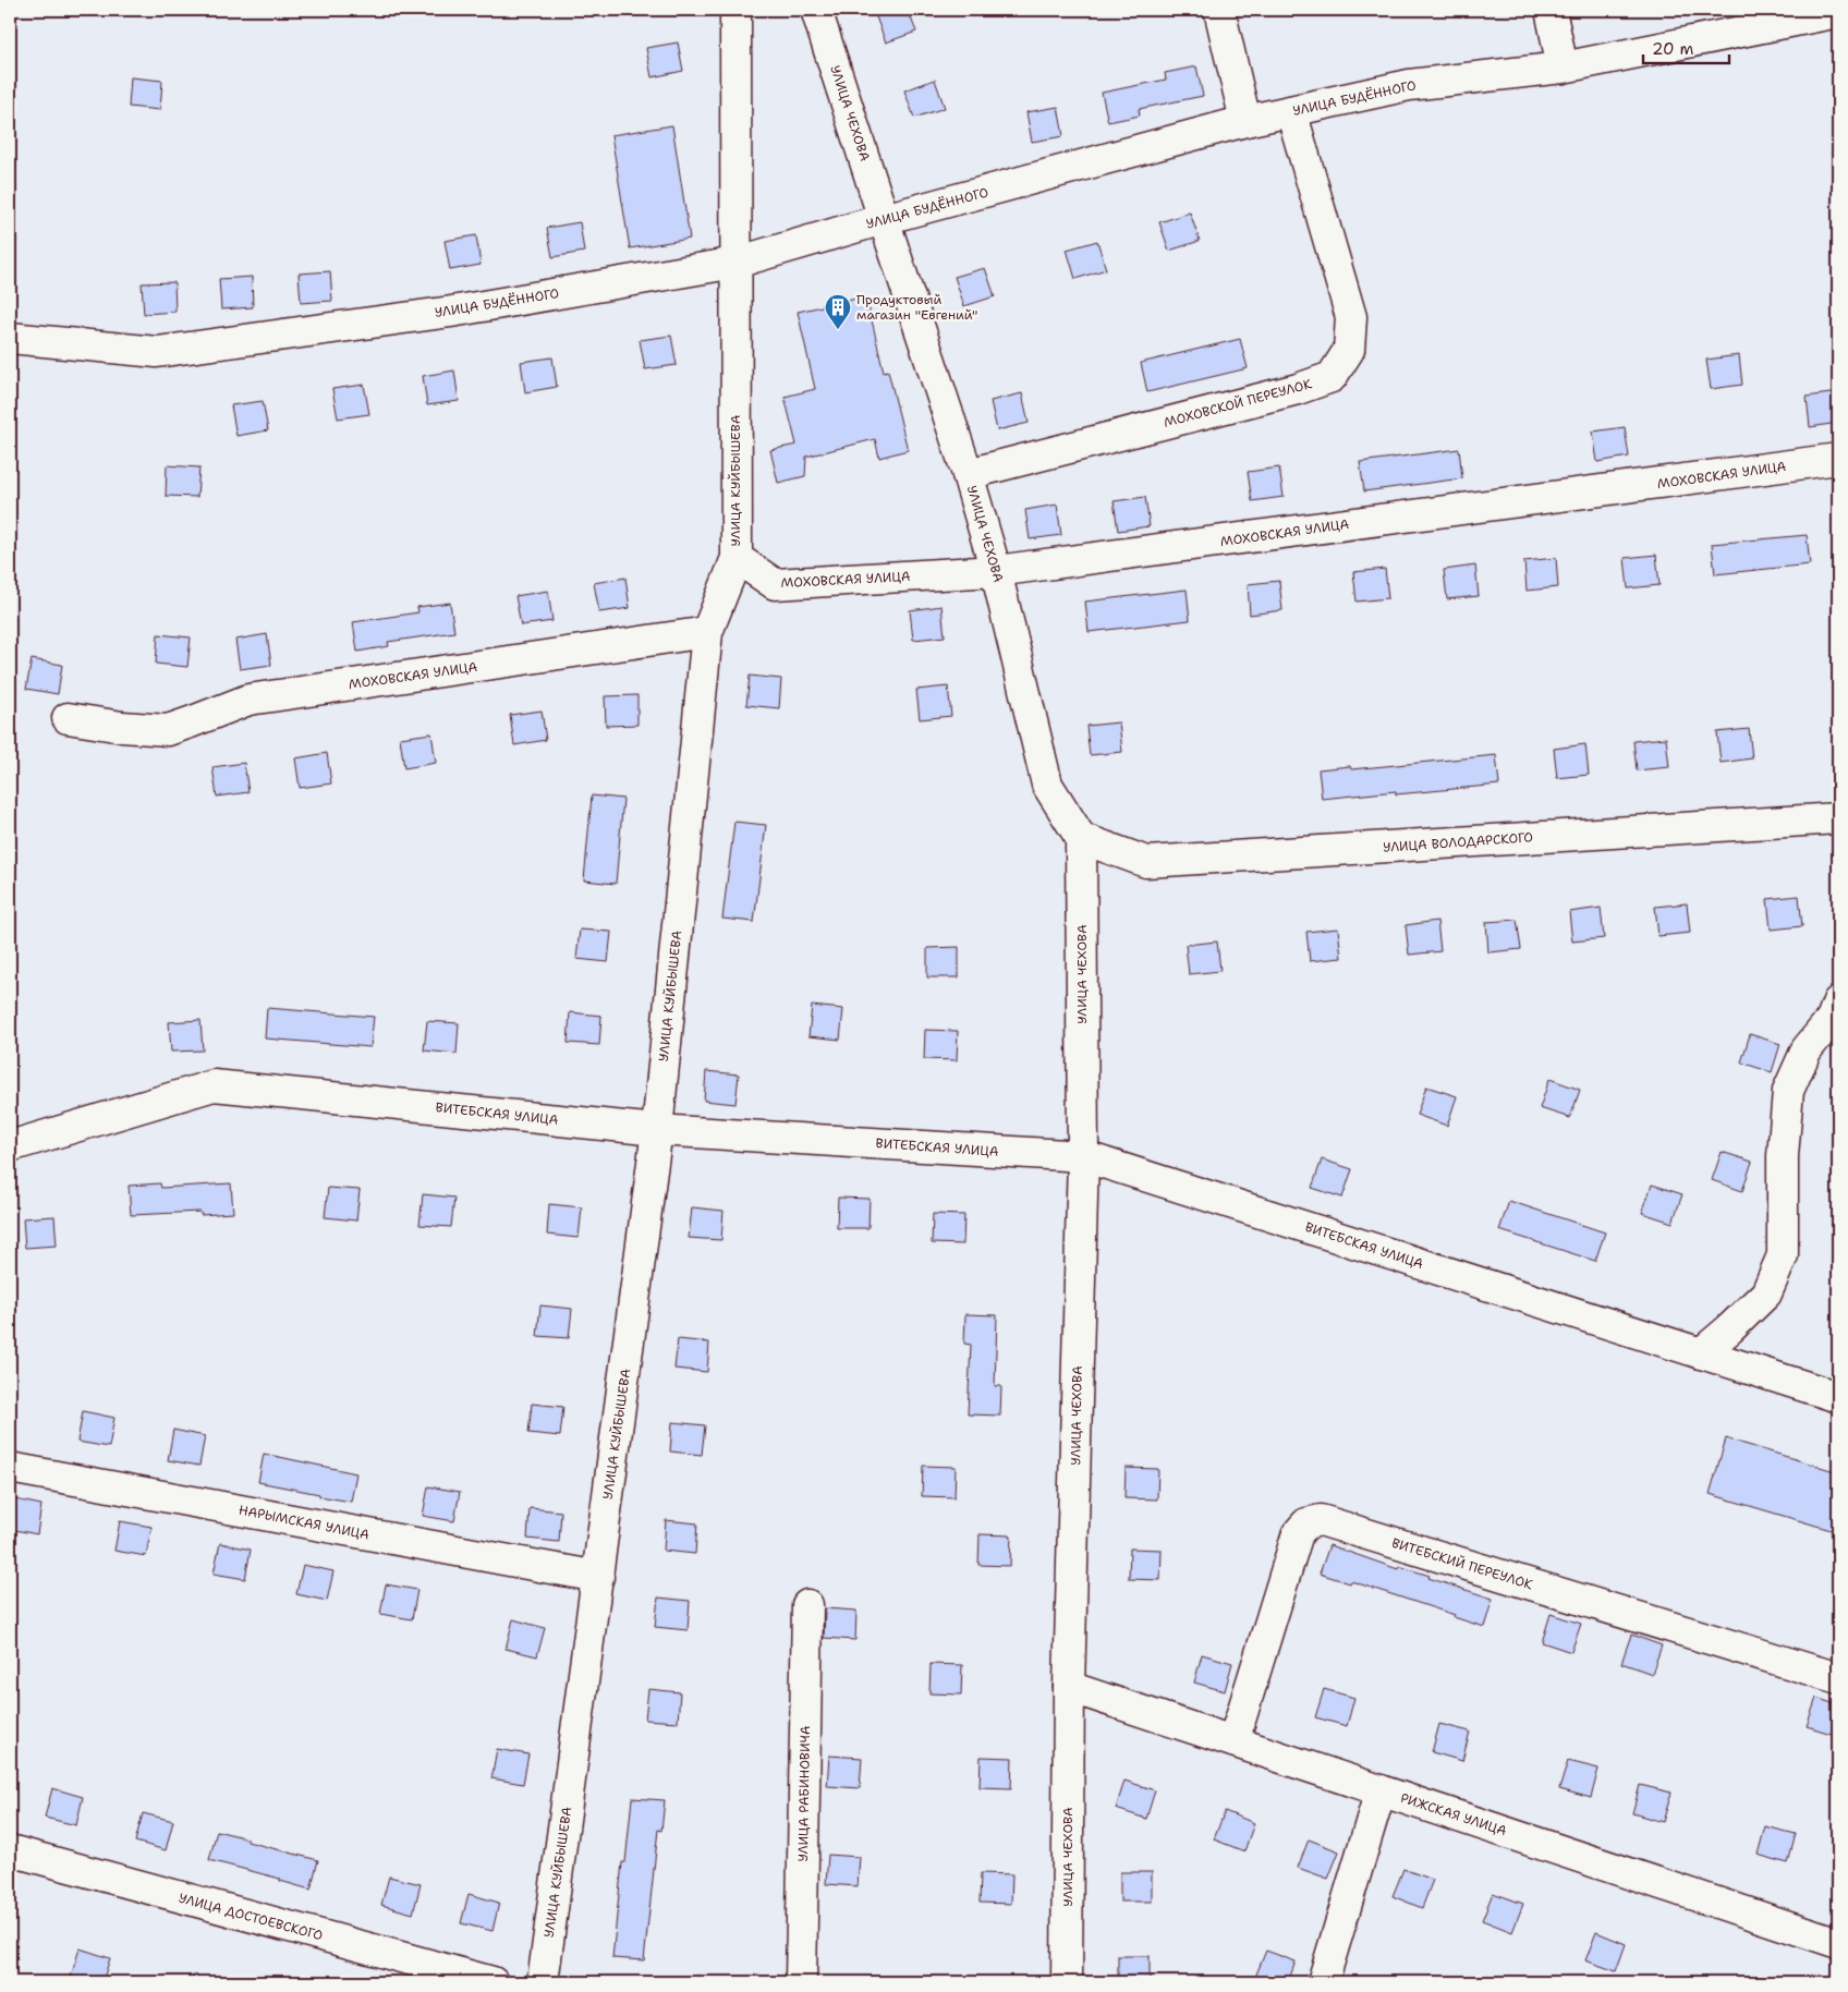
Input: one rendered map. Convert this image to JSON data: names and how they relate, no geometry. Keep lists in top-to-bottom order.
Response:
{
  "streets": {
    "street": [
      "УЛИЦА БУДЁННОГО",
      "УЛИЦА ЧЕХОВА",
      "МОХОВСКОЙ ПЕРЕУЛОК",
      "МОХОВСКАЯ УЛИЦА",
      "УЛИЦА КУЙБЫШЕВА",
      "УЛИЦА ВОЛОДАРСКОГО",
      "ВИТЕБСКАЯ УЛИЦА",
      "НАРЫМСКАЯ УЛИЦА",
      "ВИТЕБСКИЙ ПЕРЕУЛОК",
      "УЛИЦА РАБИНОВИЧА",
      "РИЖСКАЯ УЛИЦА",
      "УЛИЦА ДОСТОЕВСКОГО"
    ]
  },
  "crossings": [
    ["УЛИЦА БУДЁННОГО", "УЛИЦА ЧЕХОВА"],
    ["УЛИЦА БУДЁННОГО", "МОХОВСКОЙ ПЕРЕУЛОК"],
    ["УЛИЦА БУДЁННОГО", "УЛИЦА КУЙБЫШЕВА"],
    ["УЛИЦА ЧЕХОВА", "МОХОВСКОЙ ПЕРЕУЛОК"],
    ["УЛИЦА ЧЕХОВА", "МОХОВСКАЯ УЛИЦА"],
    ["УЛИЦА ЧЕХОВА", "УЛИЦА ВОЛОДАРСКОГО"],
    ["УЛИЦА ЧЕХОВА", "ВИТЕБСКАЯ УЛИЦА"],
    ["УЛИЦА ЧЕХОВА", "РИЖСКАЯ УЛИЦА"],
    ["МОХОВСКАЯ УЛИЦА", "УЛИЦА КУЙБЫШЕВА"],
    ["УЛИЦА КУЙБЫШЕВА", "ВИТЕБСКАЯ УЛИЦА"],
    ["УЛИЦА КУЙБЫШЕВА", "НАРЫМСКАЯ УЛИЦА"],
    ["ВИТЕБСКИЙ ПЕРЕУЛОК", "РИЖСКАЯ УЛИЦА"]
  ],
  "places": {
    "building": ["Продуктовый магазин \"Евгений\""]
  },
  "scale_bar": "20 m"
}
